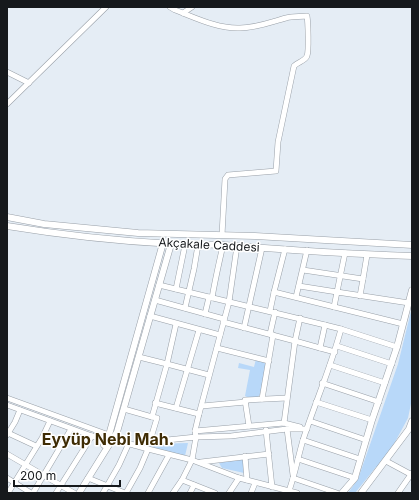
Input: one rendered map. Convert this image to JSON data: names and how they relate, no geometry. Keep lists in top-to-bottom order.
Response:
{
  "streets": {
    "main road": ["Akçakale Caddesi"]
  },
  "districts": ["Eyyüp Nebi Mah."],
  "scale_bar": "200 m"
}
